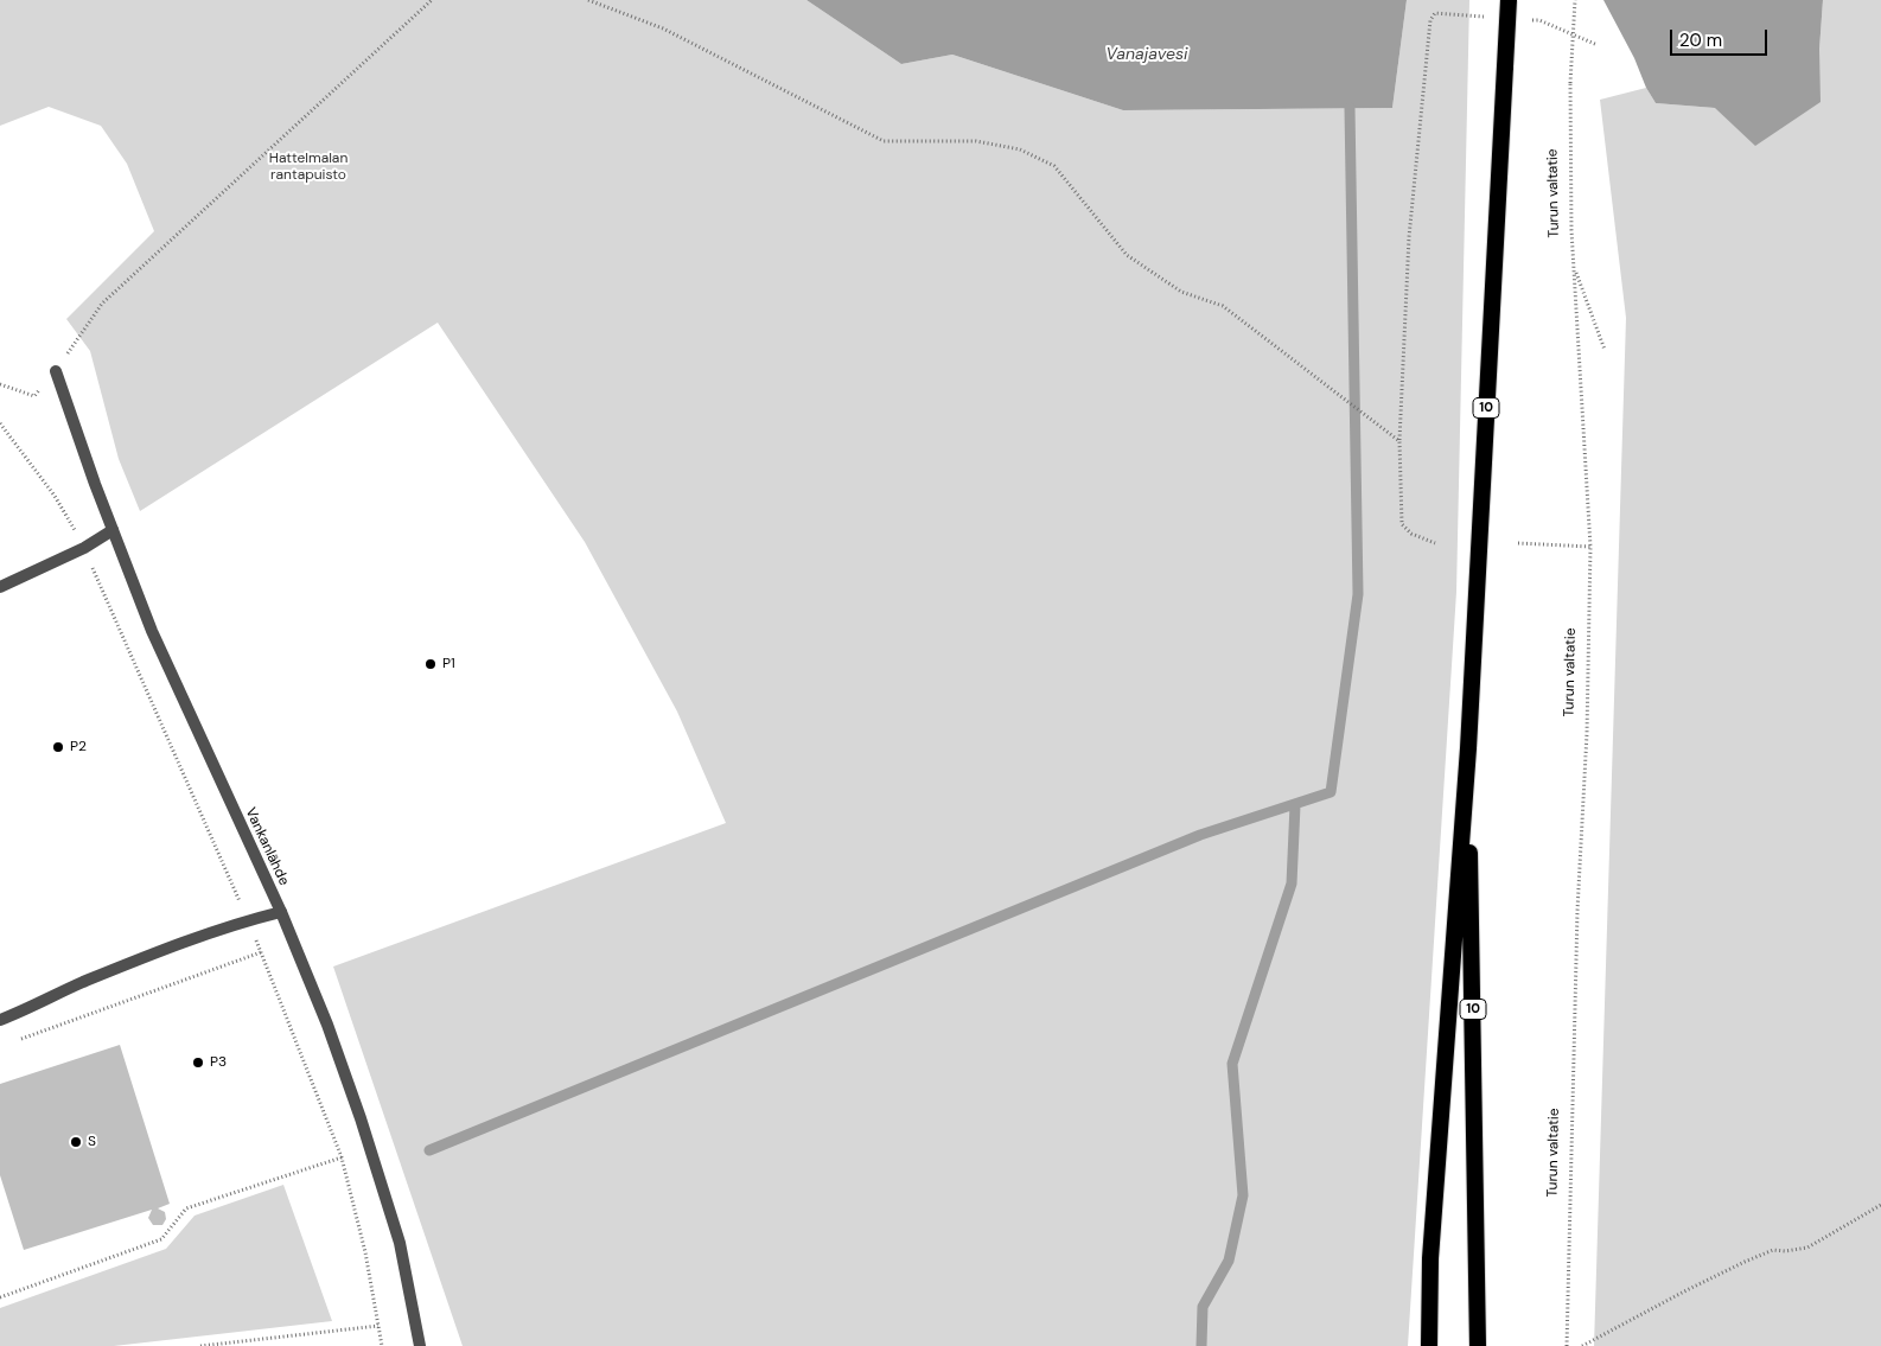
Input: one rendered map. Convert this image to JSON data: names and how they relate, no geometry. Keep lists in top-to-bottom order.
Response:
{
  "streets": {
    "highway": ["10"],
    "street": ["Vankanlähde"],
    "path": ["Turun valtatie"]
  },
  "water": ["Vanajavesi"],
  "parks": ["Hattelmalan rantapuisto"],
  "places": [
    "P1",
    "P2",
    "P3",
    "S"
  ],
  "scale_bar": "20 m"
}
